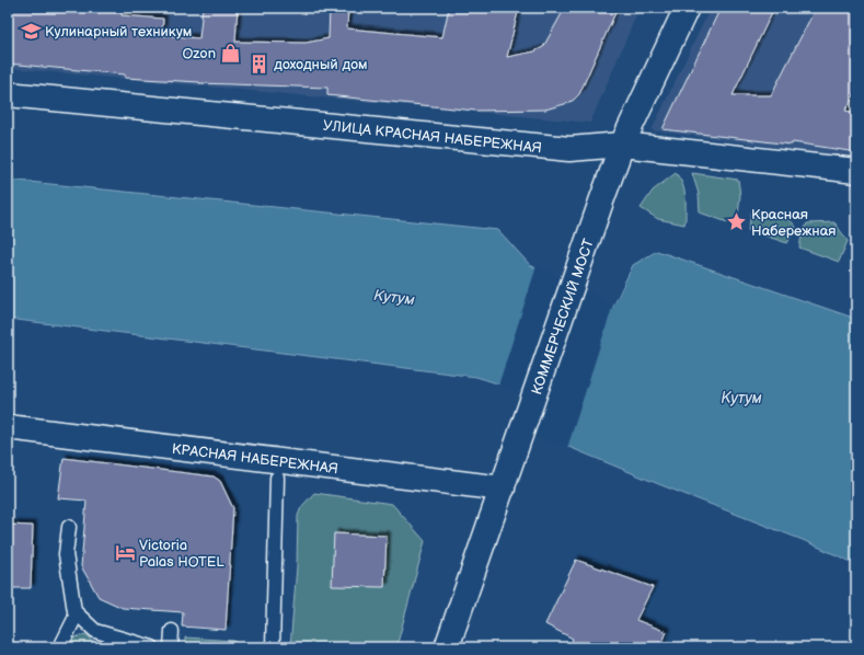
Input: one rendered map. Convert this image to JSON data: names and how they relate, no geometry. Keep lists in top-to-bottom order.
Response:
{
  "streets": {
    "main road": ["УЛИЦА КРАСНАЯ НАБЕРЕЖНАЯ", "КОММЕРЧЕСКИЙ МОСТ", "КРАСНАЯ НАБЕРЕЖНАЯ"]
  },
  "crossings": [
    ["УЛИЦА КРАСНАЯ НАБЕРЕЖНАЯ", "КОММЕРЧЕСКИЙ МОСТ"],
    ["КОММЕРЧЕСКИЙ МОСТ", "КРАСНАЯ НАБЕРЕЖНАЯ"]
  ],
  "water": ["Кутум"],
  "places": {
    "school or university": ["Кулинарный техникум"],
    "shop": ["Ozon"],
    "building": ["доходный дом"],
    "place": ["Красная Набережная"],
    "hotel": ["Victoria Palas HOTEL"]
  }
}
